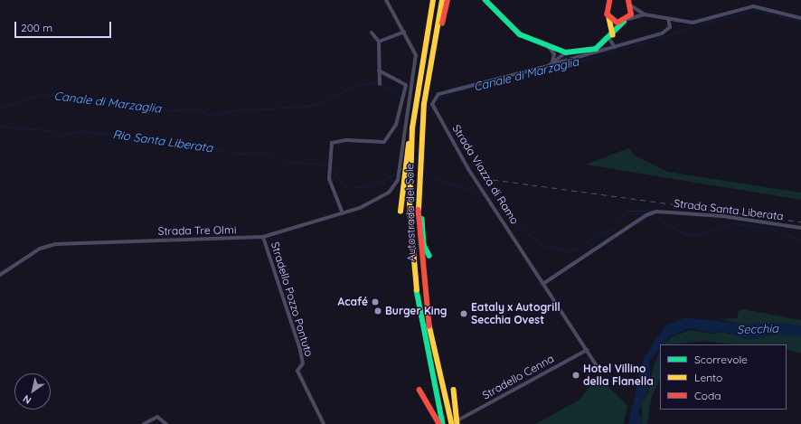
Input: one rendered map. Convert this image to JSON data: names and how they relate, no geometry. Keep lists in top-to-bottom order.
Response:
{
  "streets": {
    "main road": ["Autostrada del Sole"],
    "street": [
      "Strada Viazza di Ramo",
      "Strada Santa Liberata",
      "Strada Tre Olmi",
      "Stradello Pozzo Pontuto",
      "Stradello Cenna"
    ]
  },
  "crossings": [
    ["Strada Viazza di Ramo", "Strada Santa Liberata"],
    ["Strada Viazza di Ramo", "Stradello Cenna"],
    ["Strada Tre Olmi", "Stradello Pozzo Pontuto"]
  ],
  "water": ["Canale di Marzaglia", "Rio Santa Liberata", "Secchia"],
  "places": [
    "Acafé",
    "Burger King",
    "Eataly x Autogrill Secchia Ovest",
    "Hotel Villino della Flanella"
  ],
  "legend": ["Scorrevole", "Lento", "Coda"],
  "scale_bar": "200 m",
  "north": "bottom left"
}
